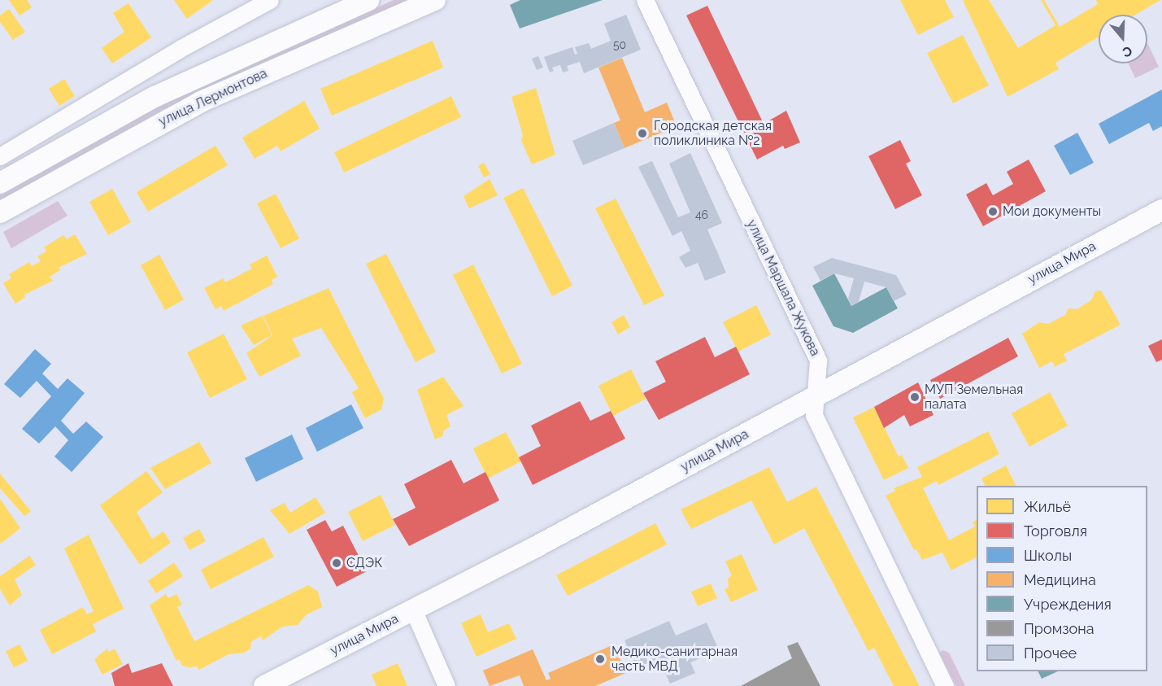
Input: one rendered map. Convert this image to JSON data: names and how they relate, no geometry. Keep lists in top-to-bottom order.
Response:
{
  "streets": {
    "main road": ["улица Лермонтова", "улица Мира"],
    "street": ["улица Маршала Жукова"]
  },
  "crossings": [
    ["улица Мира", "улица Маршала Жукова"]
  ],
  "places": [
    "Городская детская поликлиника №2",
    "Мои документы",
    "МУП Земельная палата",
    "СДЭК",
    "Медико-санитарная часть МВД"
  ],
  "house_numbers": ["50", "46"],
  "legend": [
    "Жильё",
    "Торговля",
    "Школы",
    "Медицина",
    "Учреждения",
    "Промзона",
    "Прочее"
  ],
  "north": "bottom"
}
